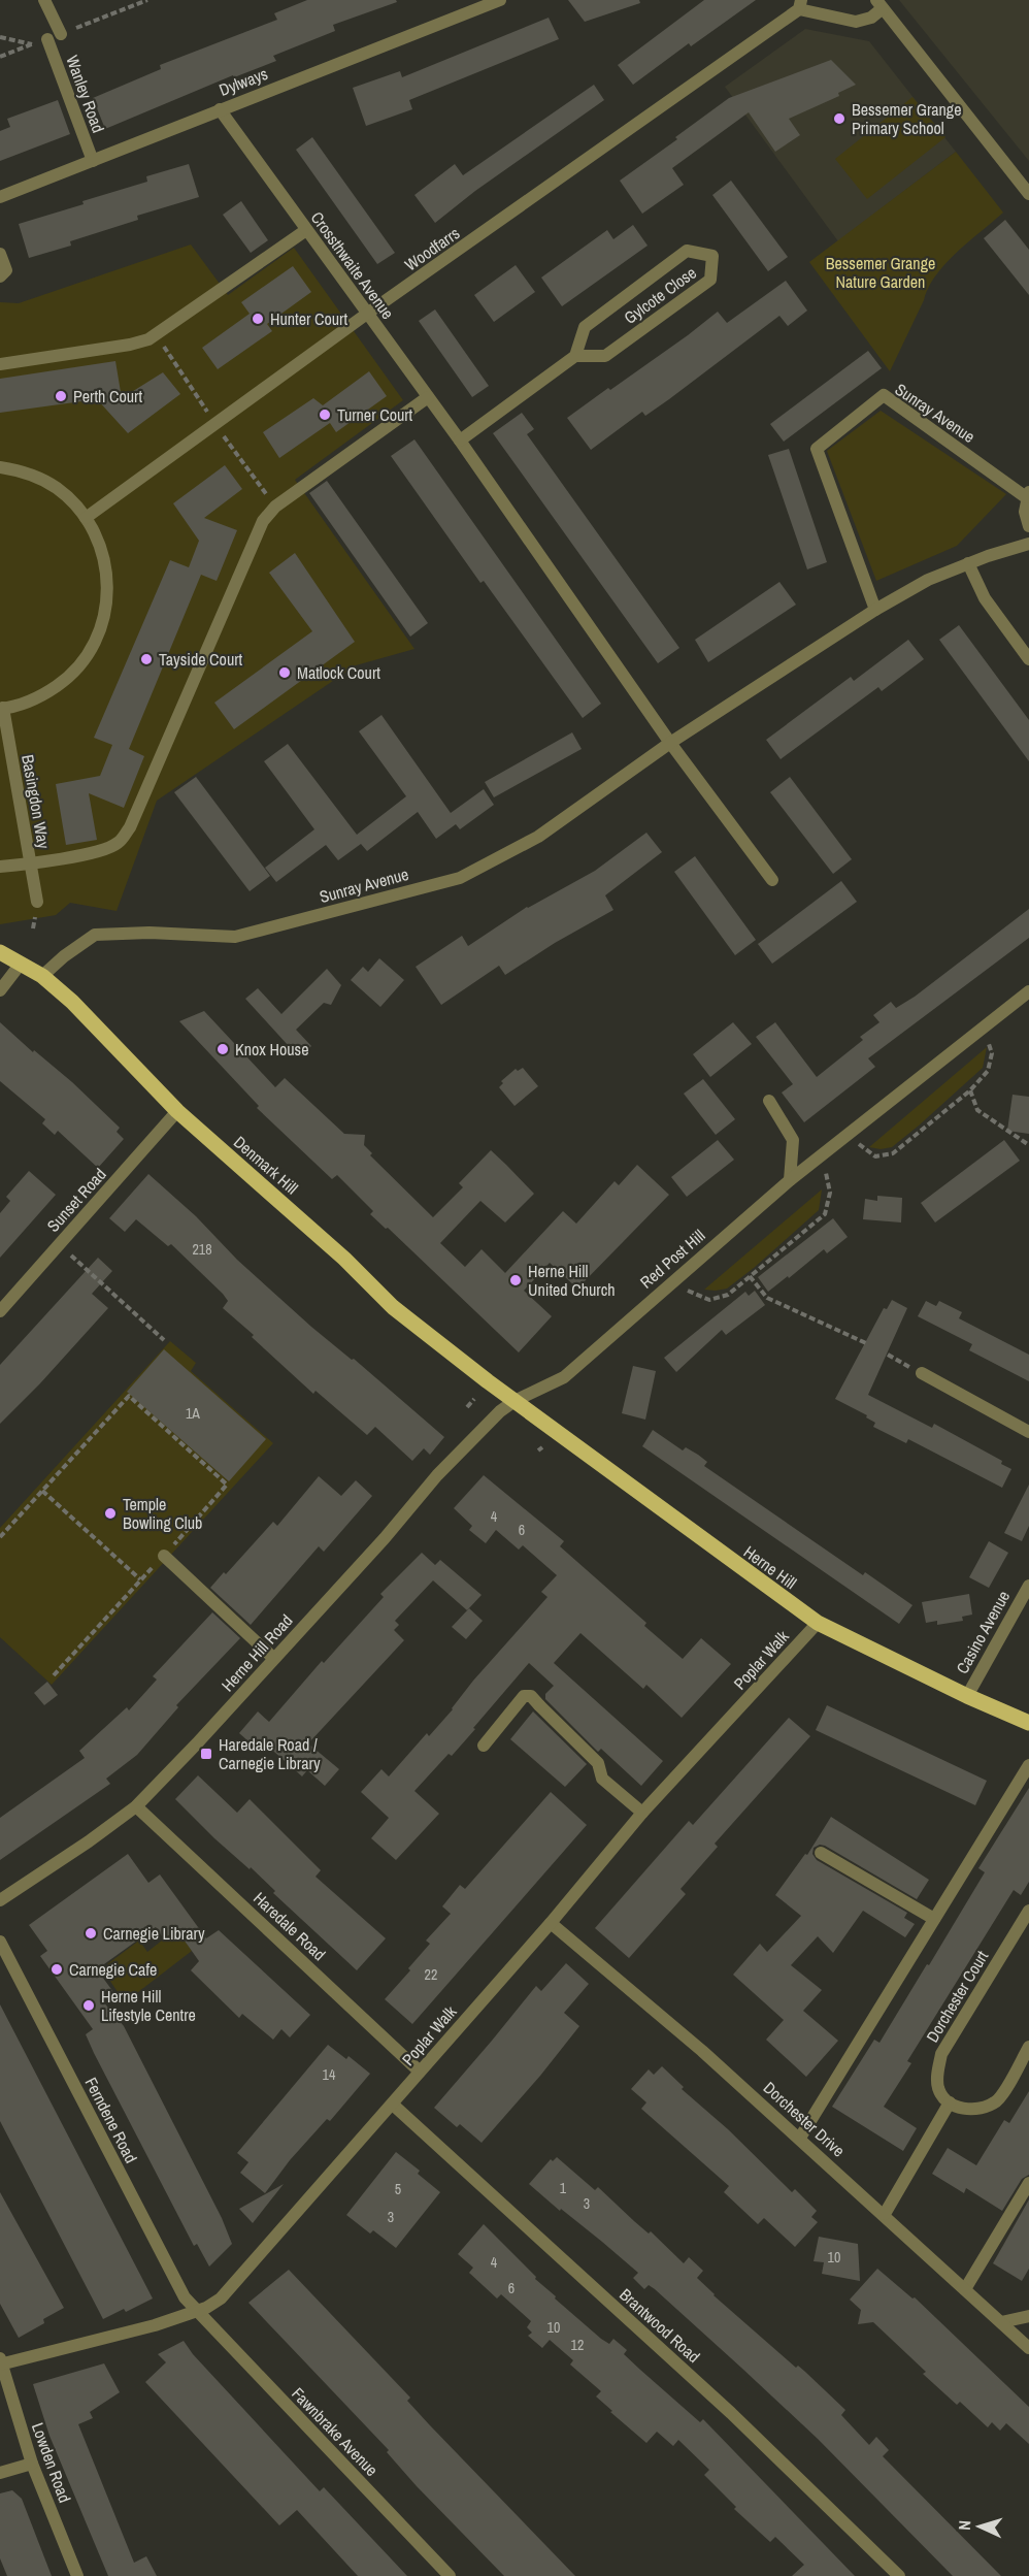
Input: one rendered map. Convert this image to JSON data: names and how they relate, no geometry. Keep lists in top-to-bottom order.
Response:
{
  "streets": {
    "main road": ["Denmark Hill", "Herne Hill"],
    "street": [
      "Dylways",
      "Wanley Road",
      "Woodfarrs",
      "Crossthwaite Avenue",
      "Gylcote Close",
      "Sunray Avenue",
      "Basingdon Way",
      "Sunset Road",
      "Red Post Hill",
      "Casino Avenue",
      "Herne Hill Road",
      "Poplar Walk",
      "Haredale Road",
      "Dorchester Court",
      "Dorchester Drive",
      "Ferndene Road",
      "Brantwood Road",
      "Fawnbrake Avenue",
      "Lowden Road"
    ]
  },
  "crossings": [
    ["Dylways", "Wanley Road"],
    ["Dylways", "Crossthwaite Avenue"],
    ["Woodfarrs", "Crossthwaite Avenue"],
    ["Woodfarrs", "Basingdon Way"],
    ["Sunray Avenue", "Denmark Hill"],
    ["Denmark Hill", "Sunset Road"],
    ["Denmark Hill", "Red Post Hill"],
    ["Denmark Hill", "Herne Hill"],
    ["Denmark Hill", "Herne Hill Road"],
    ["Red Post Hill", "Herne Hill"],
    ["Red Post Hill", "Herne Hill Road"],
    ["Herne Hill", "Casino Avenue"],
    ["Herne Hill", "Herne Hill Road"],
    ["Herne Hill", "Poplar Walk"],
    ["Herne Hill Road", "Haredale Road"],
    ["Poplar Walk", "Haredale Road"],
    ["Poplar Walk", "Dorchester Drive"],
    ["Poplar Walk", "Ferndene Road"],
    ["Poplar Walk", "Brantwood Road"],
    ["Poplar Walk", "Fawnbrake Avenue"],
    ["Poplar Walk", "Lowden Road"],
    ["Ferndene Road", "Fawnbrake Avenue"]
  ],
  "parks": ["Bessemer Grange Nature Garden"],
  "places": {
    "other": [
      "Bessemer Grange Primary School",
      "Hunter Court",
      "Perth Court",
      "Turner Court",
      "Tayside Court",
      "Matlock Court",
      "Knox House",
      "Herne Hill United Church",
      "Temple Bowling Club",
      "Carnegie Library",
      "Carnegie Cafe",
      "Herne Hill Lifestyle Centre"
    ],
    "transit": ["Haredale Road / Carnegie Library"]
  },
  "house_numbers": [
    "218",
    "1A",
    "4",
    "6",
    "22",
    "14",
    "1",
    "5",
    "3",
    "3",
    "10",
    "4",
    "6",
    "10",
    "12"
  ],
  "north": "left"
}
